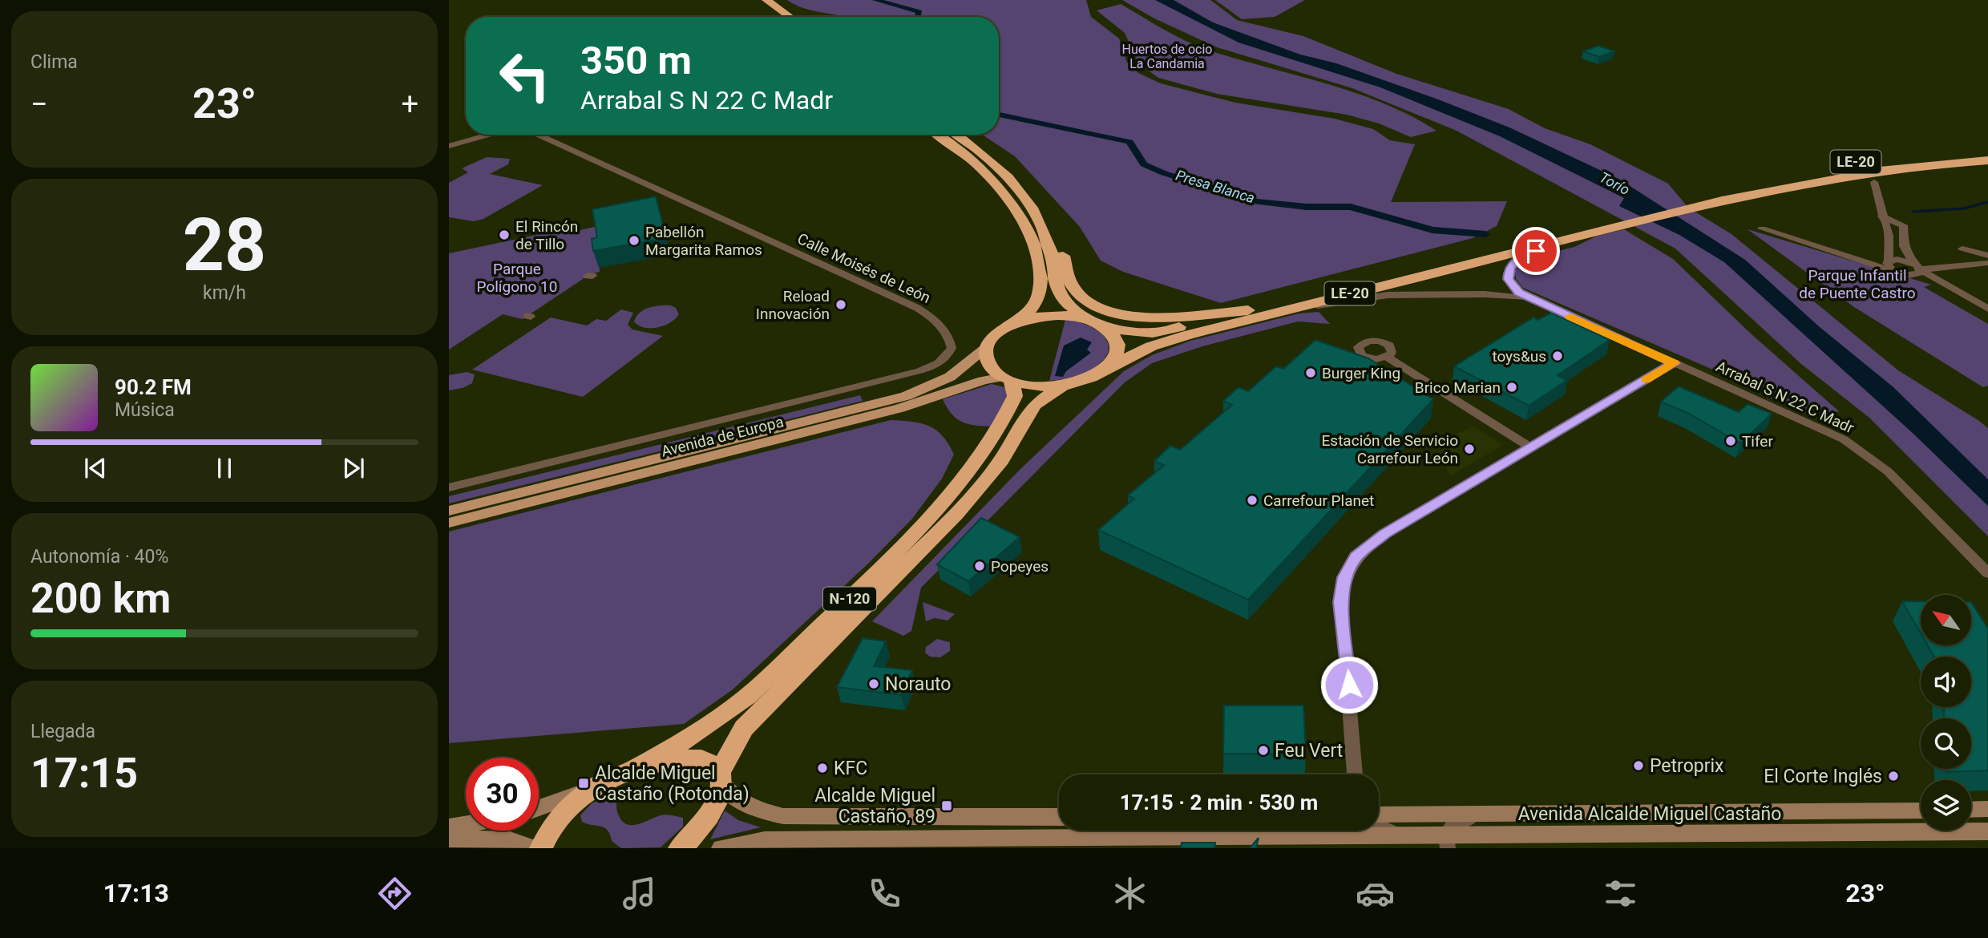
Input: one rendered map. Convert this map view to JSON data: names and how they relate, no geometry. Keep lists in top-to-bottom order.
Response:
{
  "streets": {
    "highway": ["LE-20", "N-120"],
    "main road": ["Avenida de Europa", "Avenida Alcalde Miguel Castaño"],
    "street": ["Calle Moisés de León", "Arrabal S N 22 C Madr"]
  },
  "crossings": [
    ["LE-20", "Arrabal S N 22 C Madr"],
    ["Avenida de Europa", "N-120"]
  ],
  "water": ["Torío", "Presa Blanca"],
  "parks": ["Huertos de ocio La Candamia", "Parque Polígono 10", "Parque Infantil de Puente Castro"],
  "places": {
    "other": [
      "El Rincón de Tillo",
      "Pabellón Margarita Ramos",
      "Reload Innovación",
      "toys&us",
      "Burger King",
      "Brico Marian",
      "Tifer",
      "Estación de Servicio Carrefour León",
      "Carrefour Planet",
      "Popeyes",
      "Norauto",
      "Feu Vert",
      "Petroprix",
      "KFC",
      "El Corte Inglés"
    ],
    "transit": ["Alcalde Miguel Castaño (Rotonda)", "Alcalde Miguel Castaño, 89"]
  },
  "north": "top left",
  "page": {
    "tile": [
      "Clima",
      ["28", "km/h"],
      ["Autonomía · 40%", "200 km"],
      ["Llegada", "17:15"]
    ],
    "turn": ["350 m", "Arrabal S N 22 C Madr"],
    "heat": ["−", "23°", "+"],
    "song": ["90.2 FM", "Música"],
    "limit": "30",
    "trip": "17:15 · 2 min · 530 m",
    "tabs": ["17:13", "23°"]
  }
}
